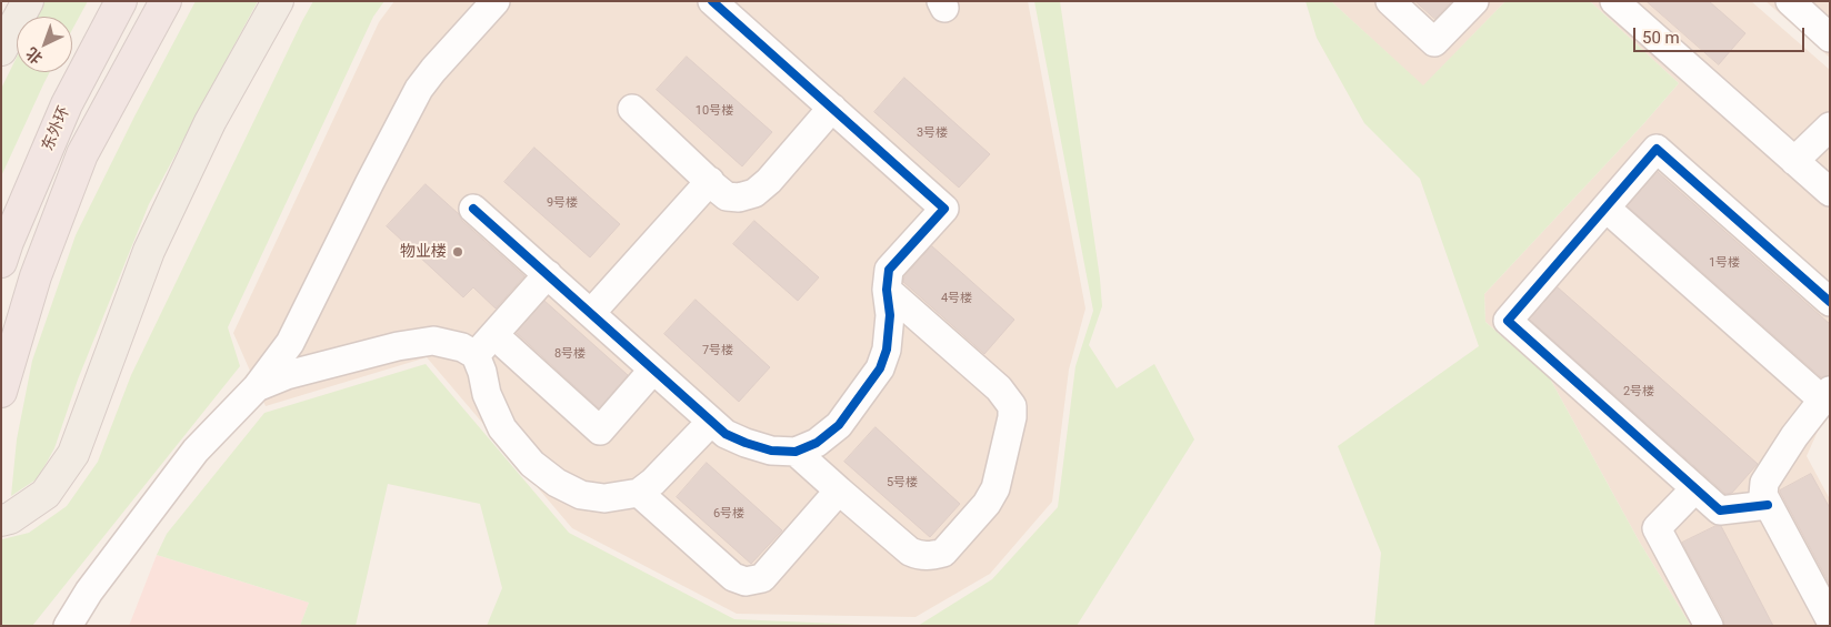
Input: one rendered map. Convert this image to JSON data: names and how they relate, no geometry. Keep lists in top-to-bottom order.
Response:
{
  "streets": {
    "highway": ["东外环"]
  },
  "places": ["物业楼"],
  "house_numbers": [
    "10号楼",
    "3号楼",
    "9号楼",
    "1号楼",
    "4号楼",
    "7号楼",
    "8号楼",
    "2号楼",
    "5号楼",
    "6号楼"
  ],
  "scale_bar": "50 m",
  "north": "bottom left"
}
